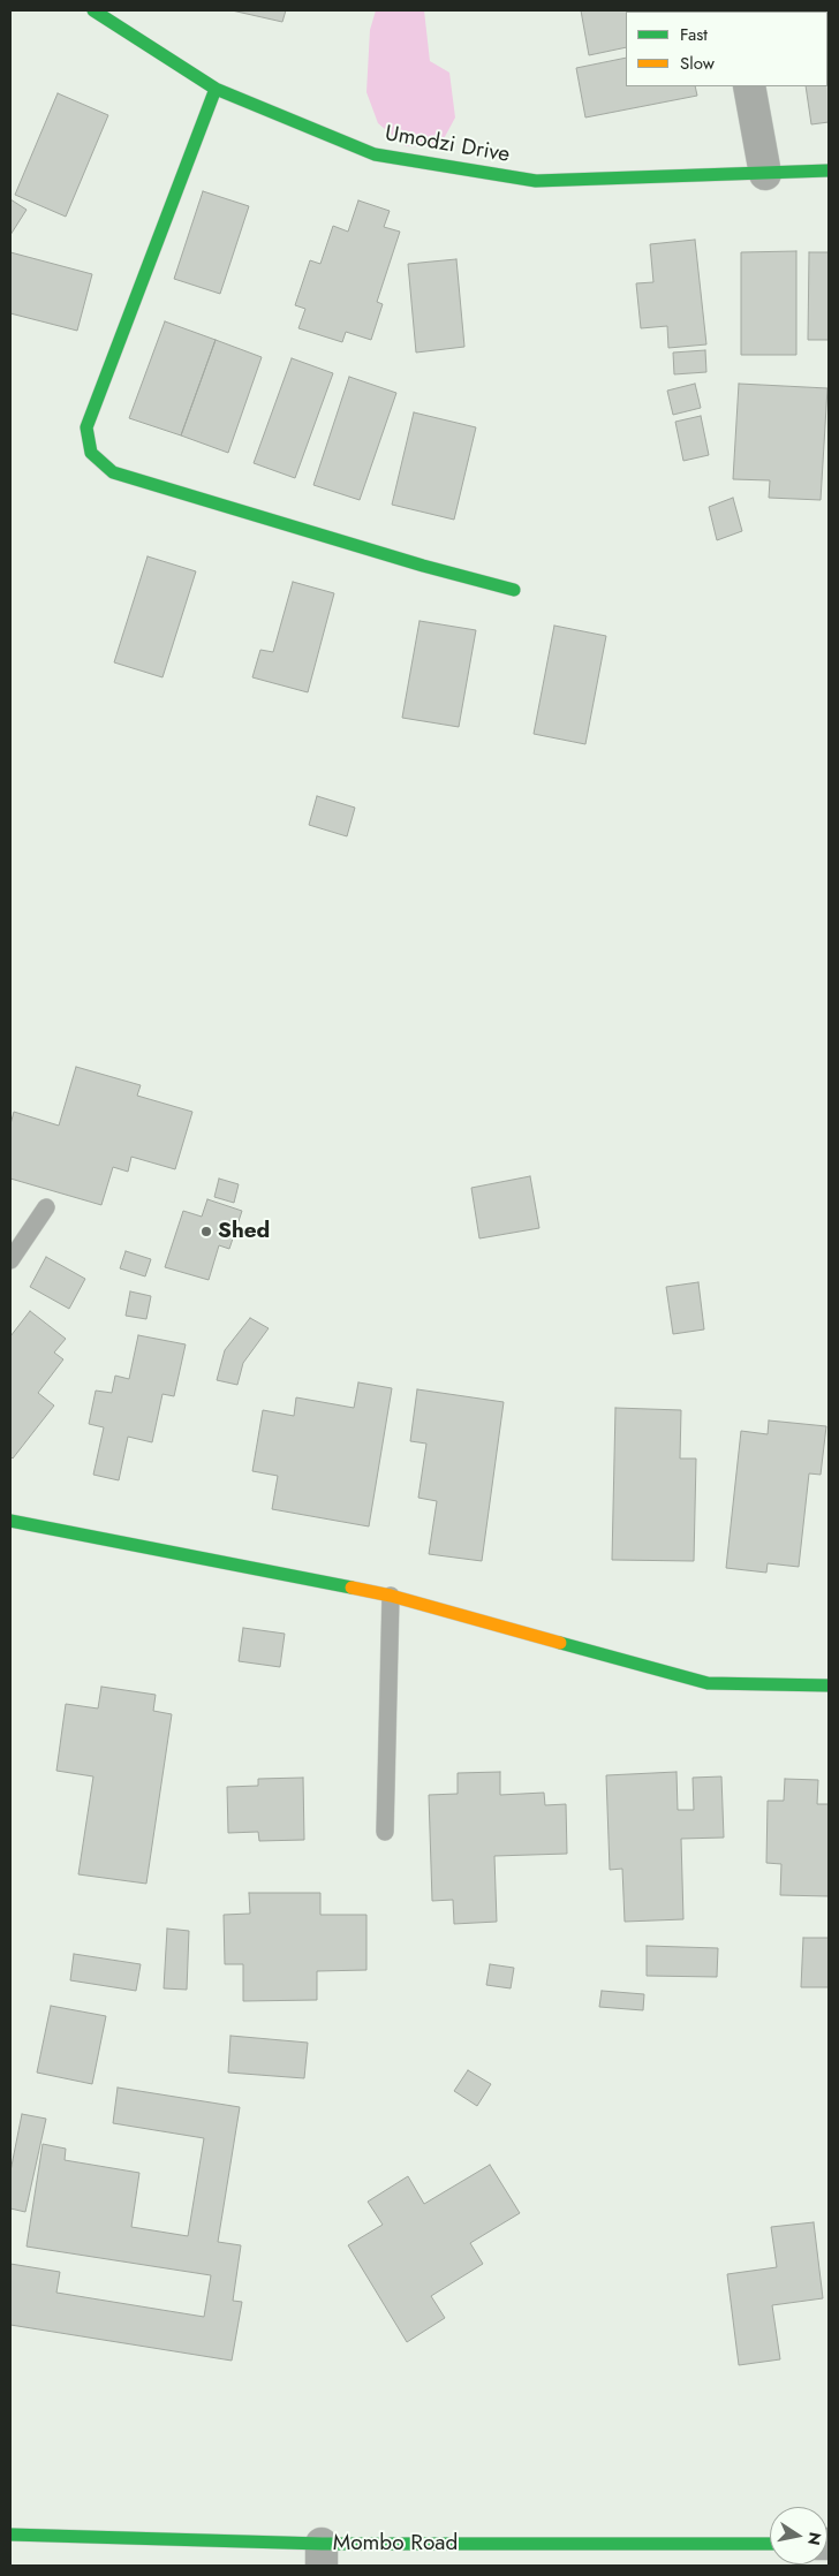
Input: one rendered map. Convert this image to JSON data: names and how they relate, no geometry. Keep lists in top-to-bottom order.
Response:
{
  "streets": {
    "street": ["Umodzi Drive", "Mombo Road"]
  },
  "places": ["Shed"],
  "legend": ["Fast", "Slow"],
  "north": "right"
}
